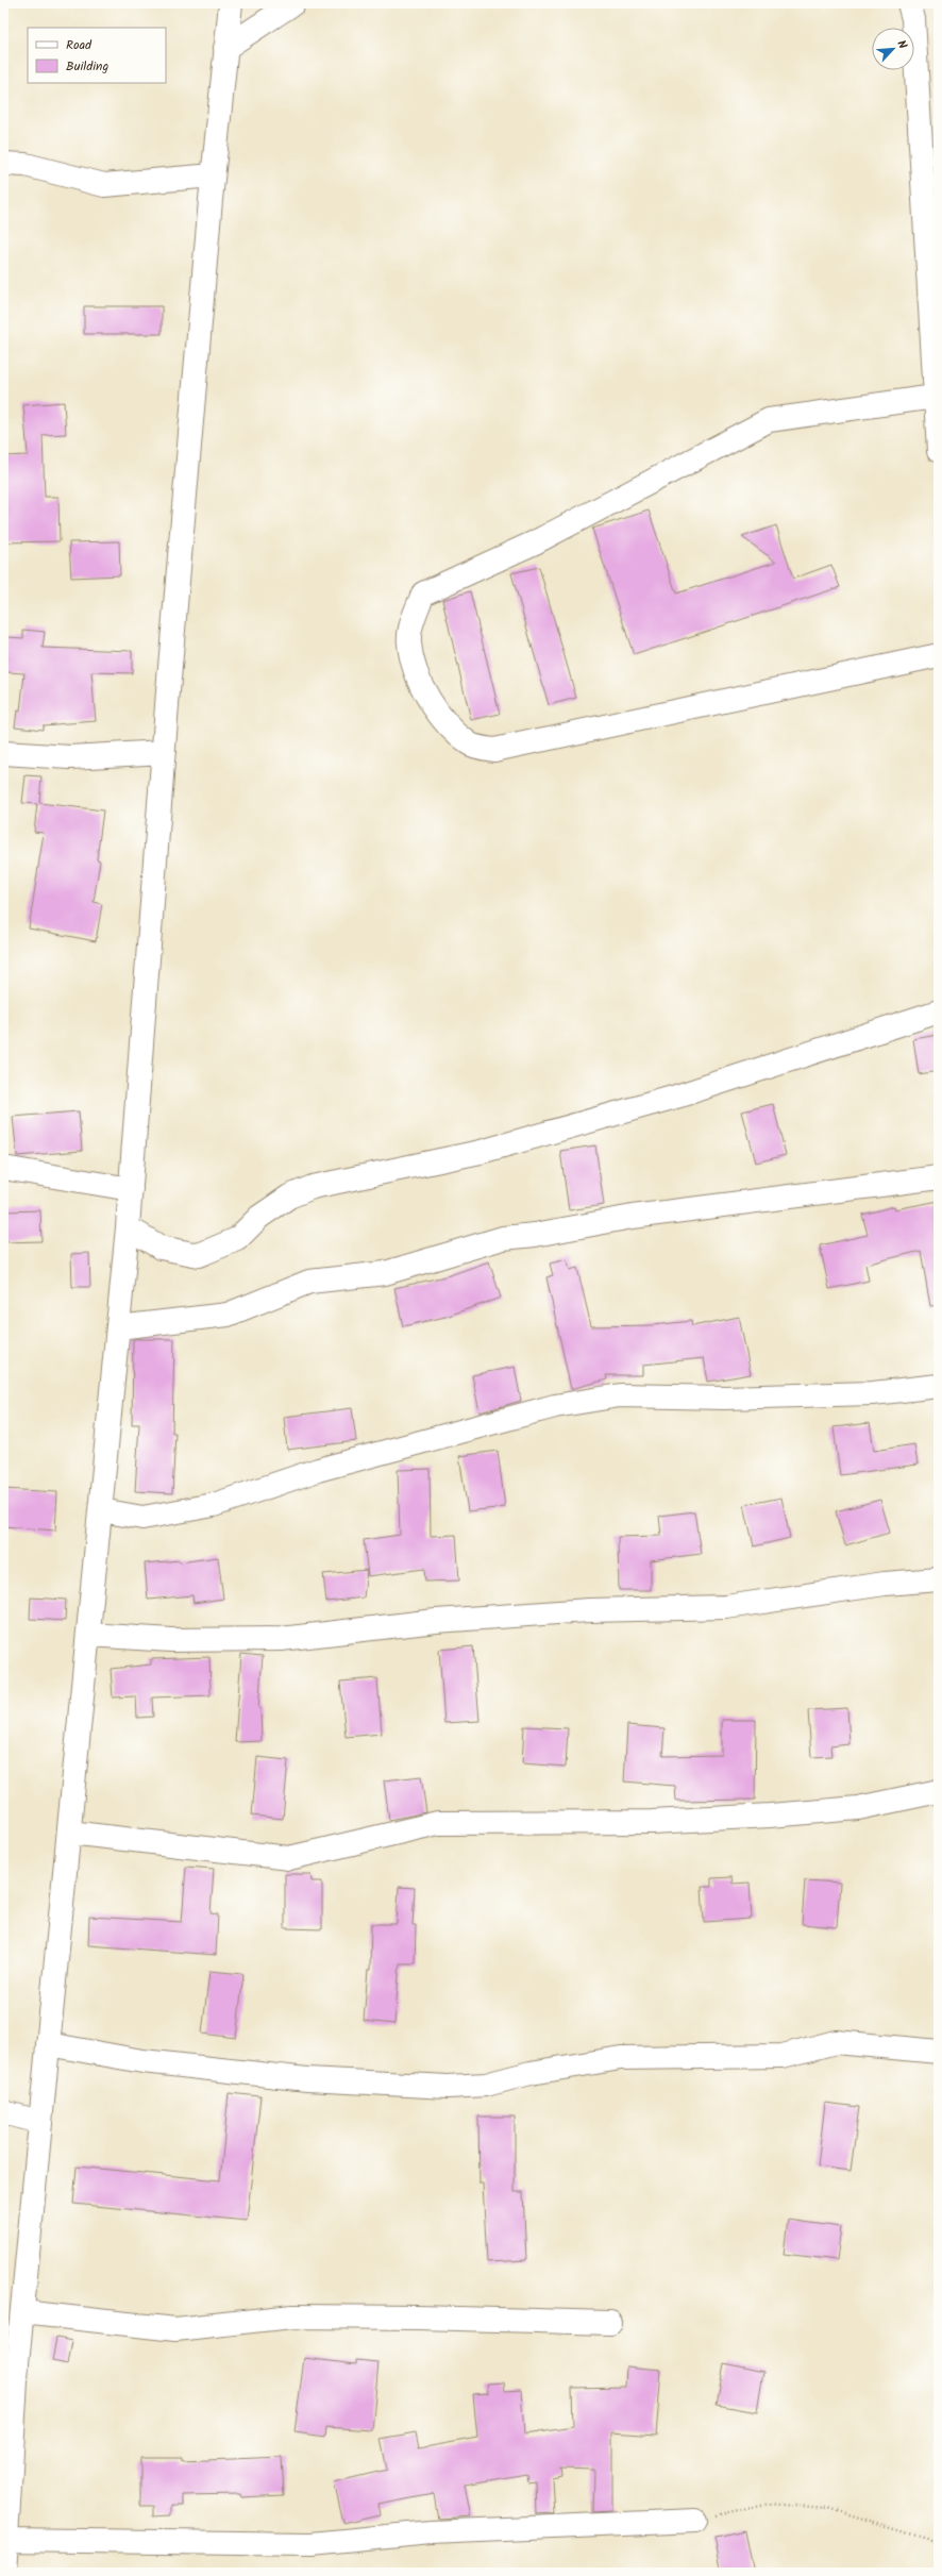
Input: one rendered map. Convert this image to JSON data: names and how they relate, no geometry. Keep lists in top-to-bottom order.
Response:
{
  "legend": ["Road", "Building"],
  "north": "top right"
}
